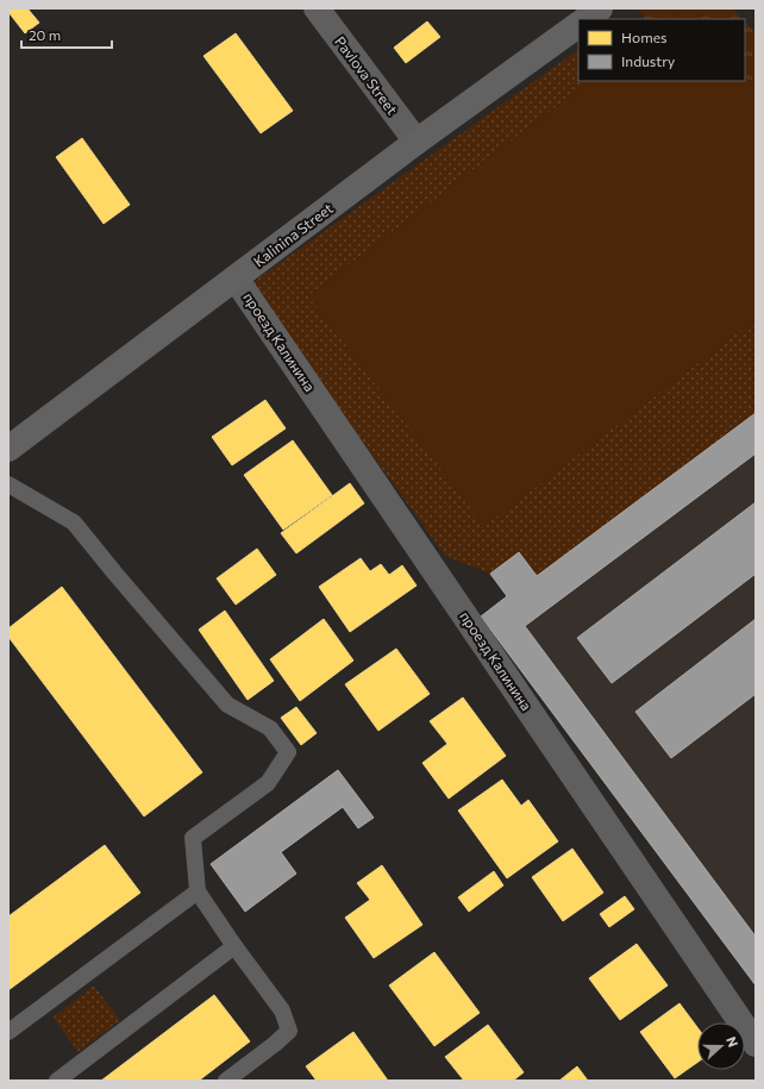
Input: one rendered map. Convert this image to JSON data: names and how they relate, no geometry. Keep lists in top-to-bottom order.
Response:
{
  "streets": {
    "street": ["Pavlova Street", "Kalinina Street", "проезд Калинина"]
  },
  "crossings": [
    ["Pavlova Street", "Kalinina Street"],
    ["Kalinina Street", "проезд Калинина"]
  ],
  "legend": ["Homes", "Industry"],
  "scale_bar": "20 m",
  "north": "right"
}
